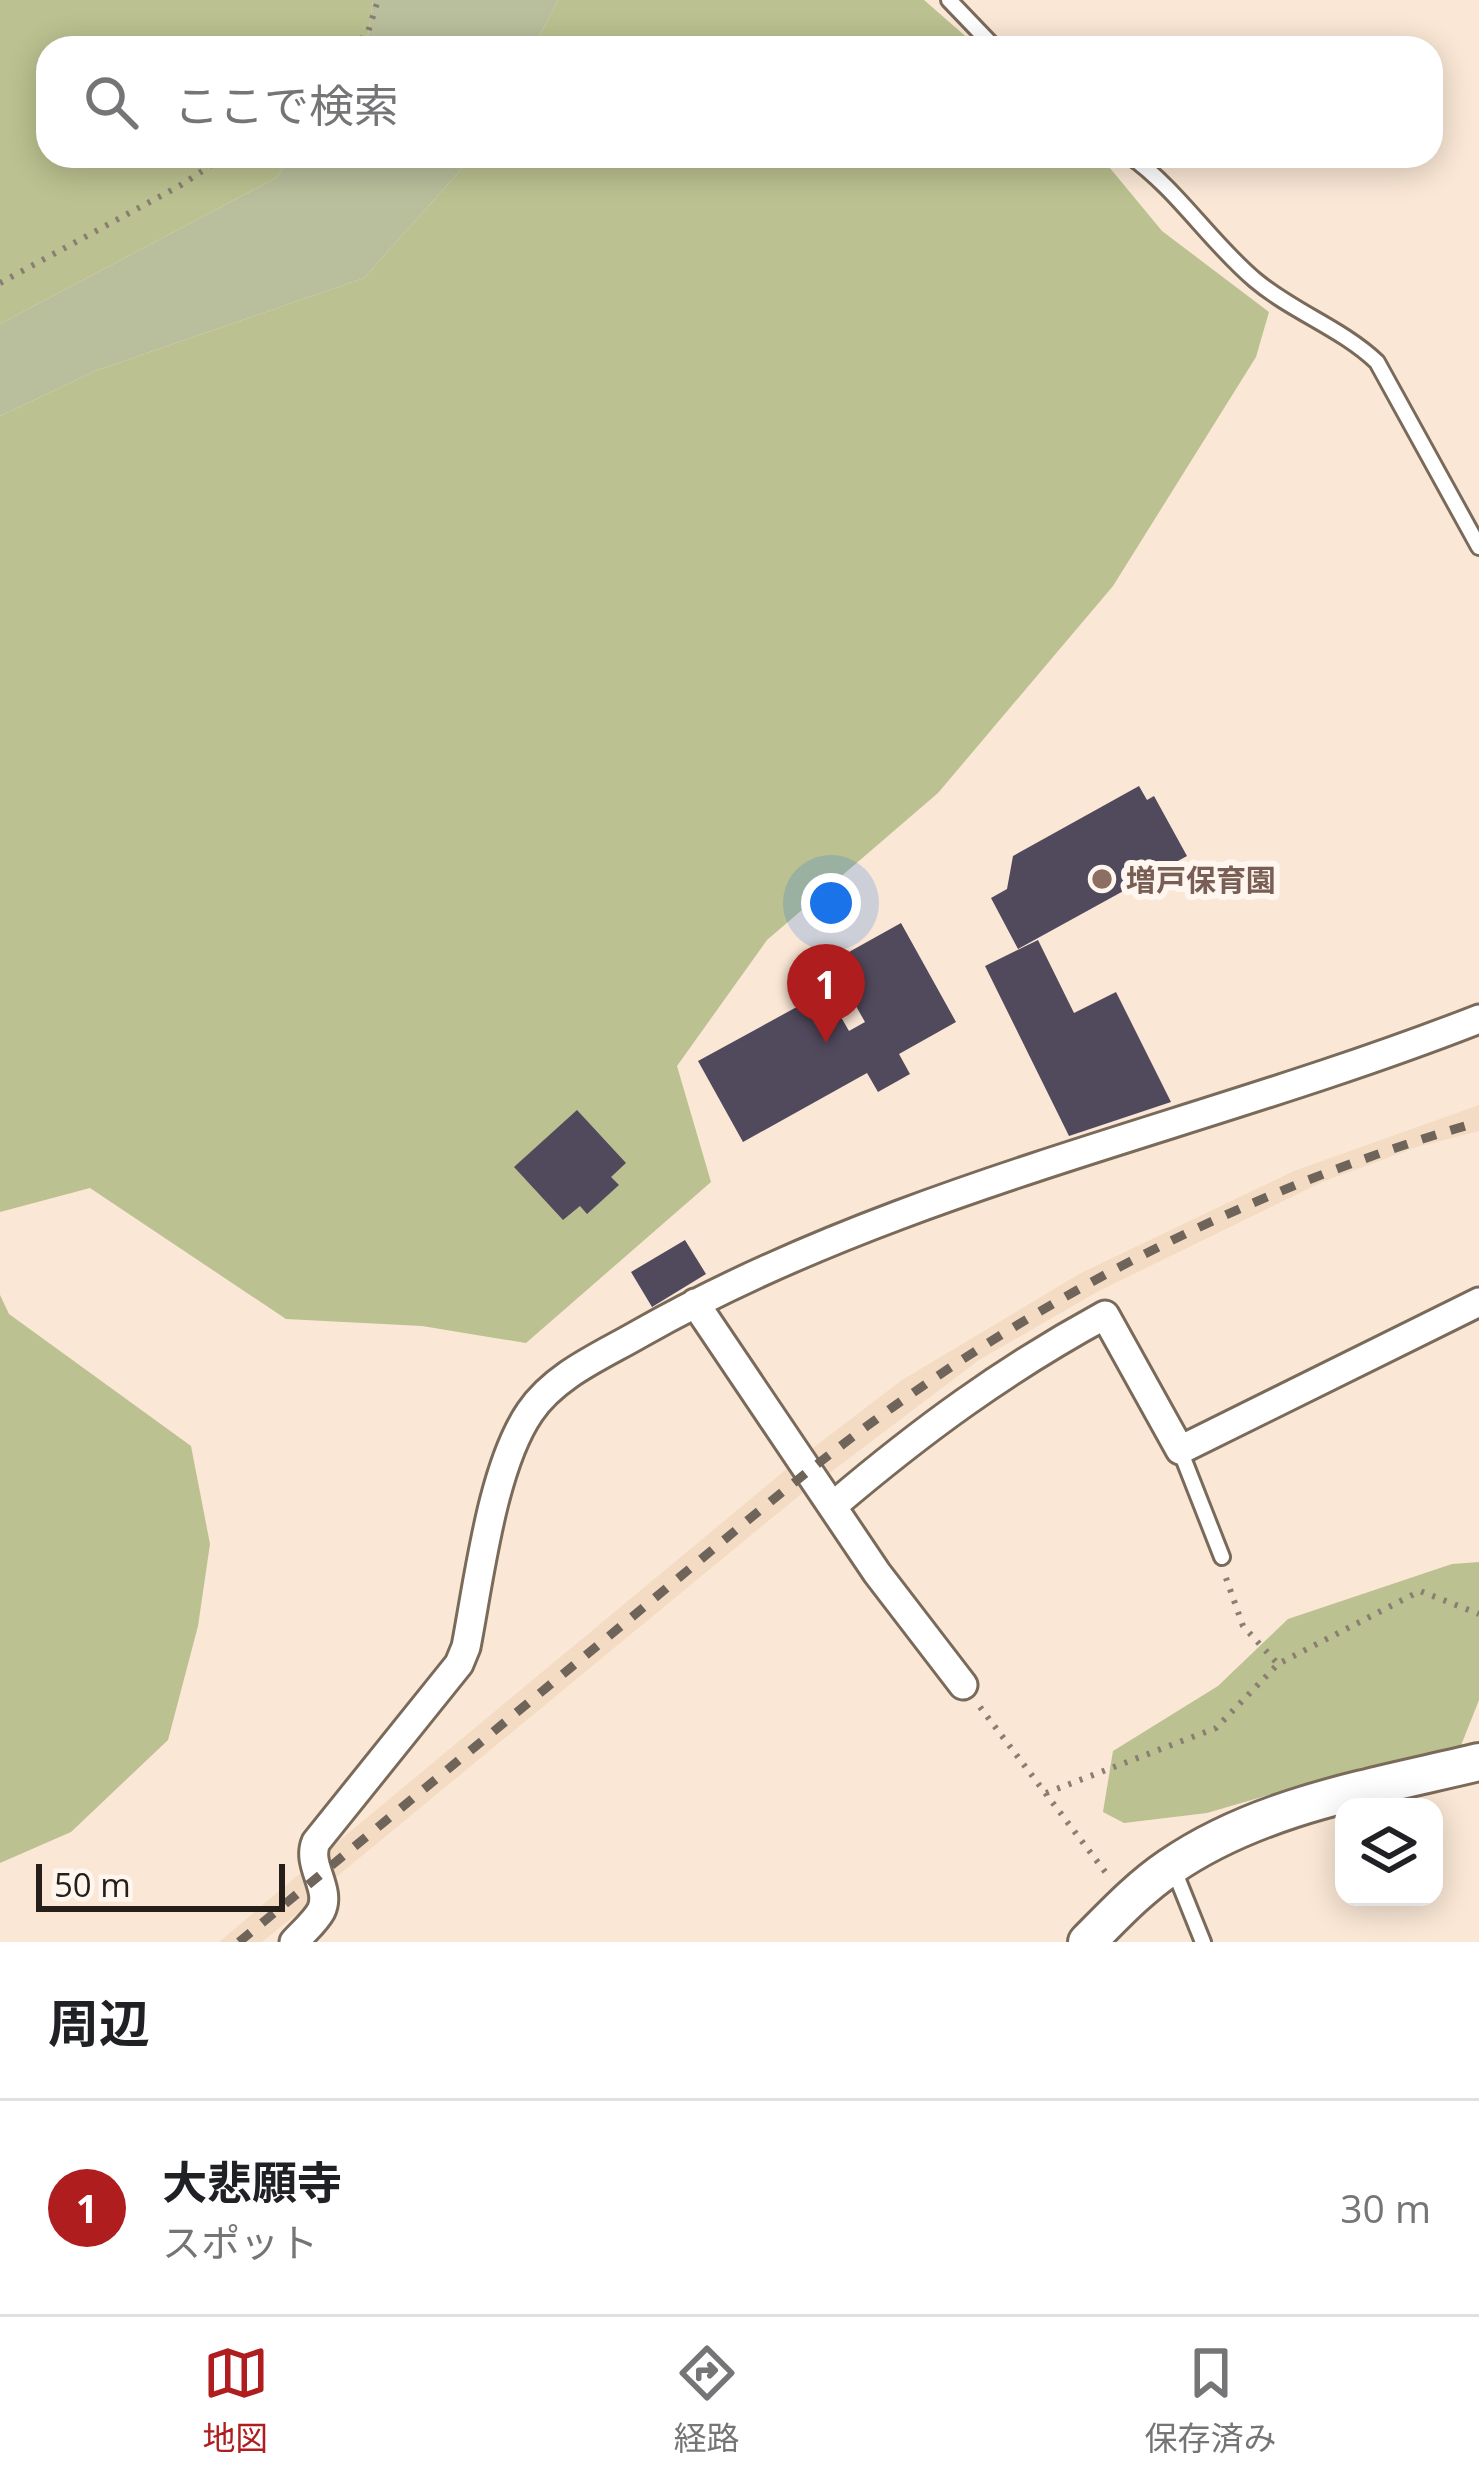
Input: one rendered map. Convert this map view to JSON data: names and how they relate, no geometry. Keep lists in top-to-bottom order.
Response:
{
  "places": ["増戸保育園"],
  "scale_bar": "50 m",
  "page": {
    "search": "ここで検索",
    "pins": "1",
    "scale": "50 m",
    "heading": "周辺",
    "list": [
      {
        "mark": "1",
        "name": "大悲願寺",
        "note": "スポット",
        "value": "30 m"
      }
    ],
    "nav": ["地図", "経路", "保存済み"]
  }
}
